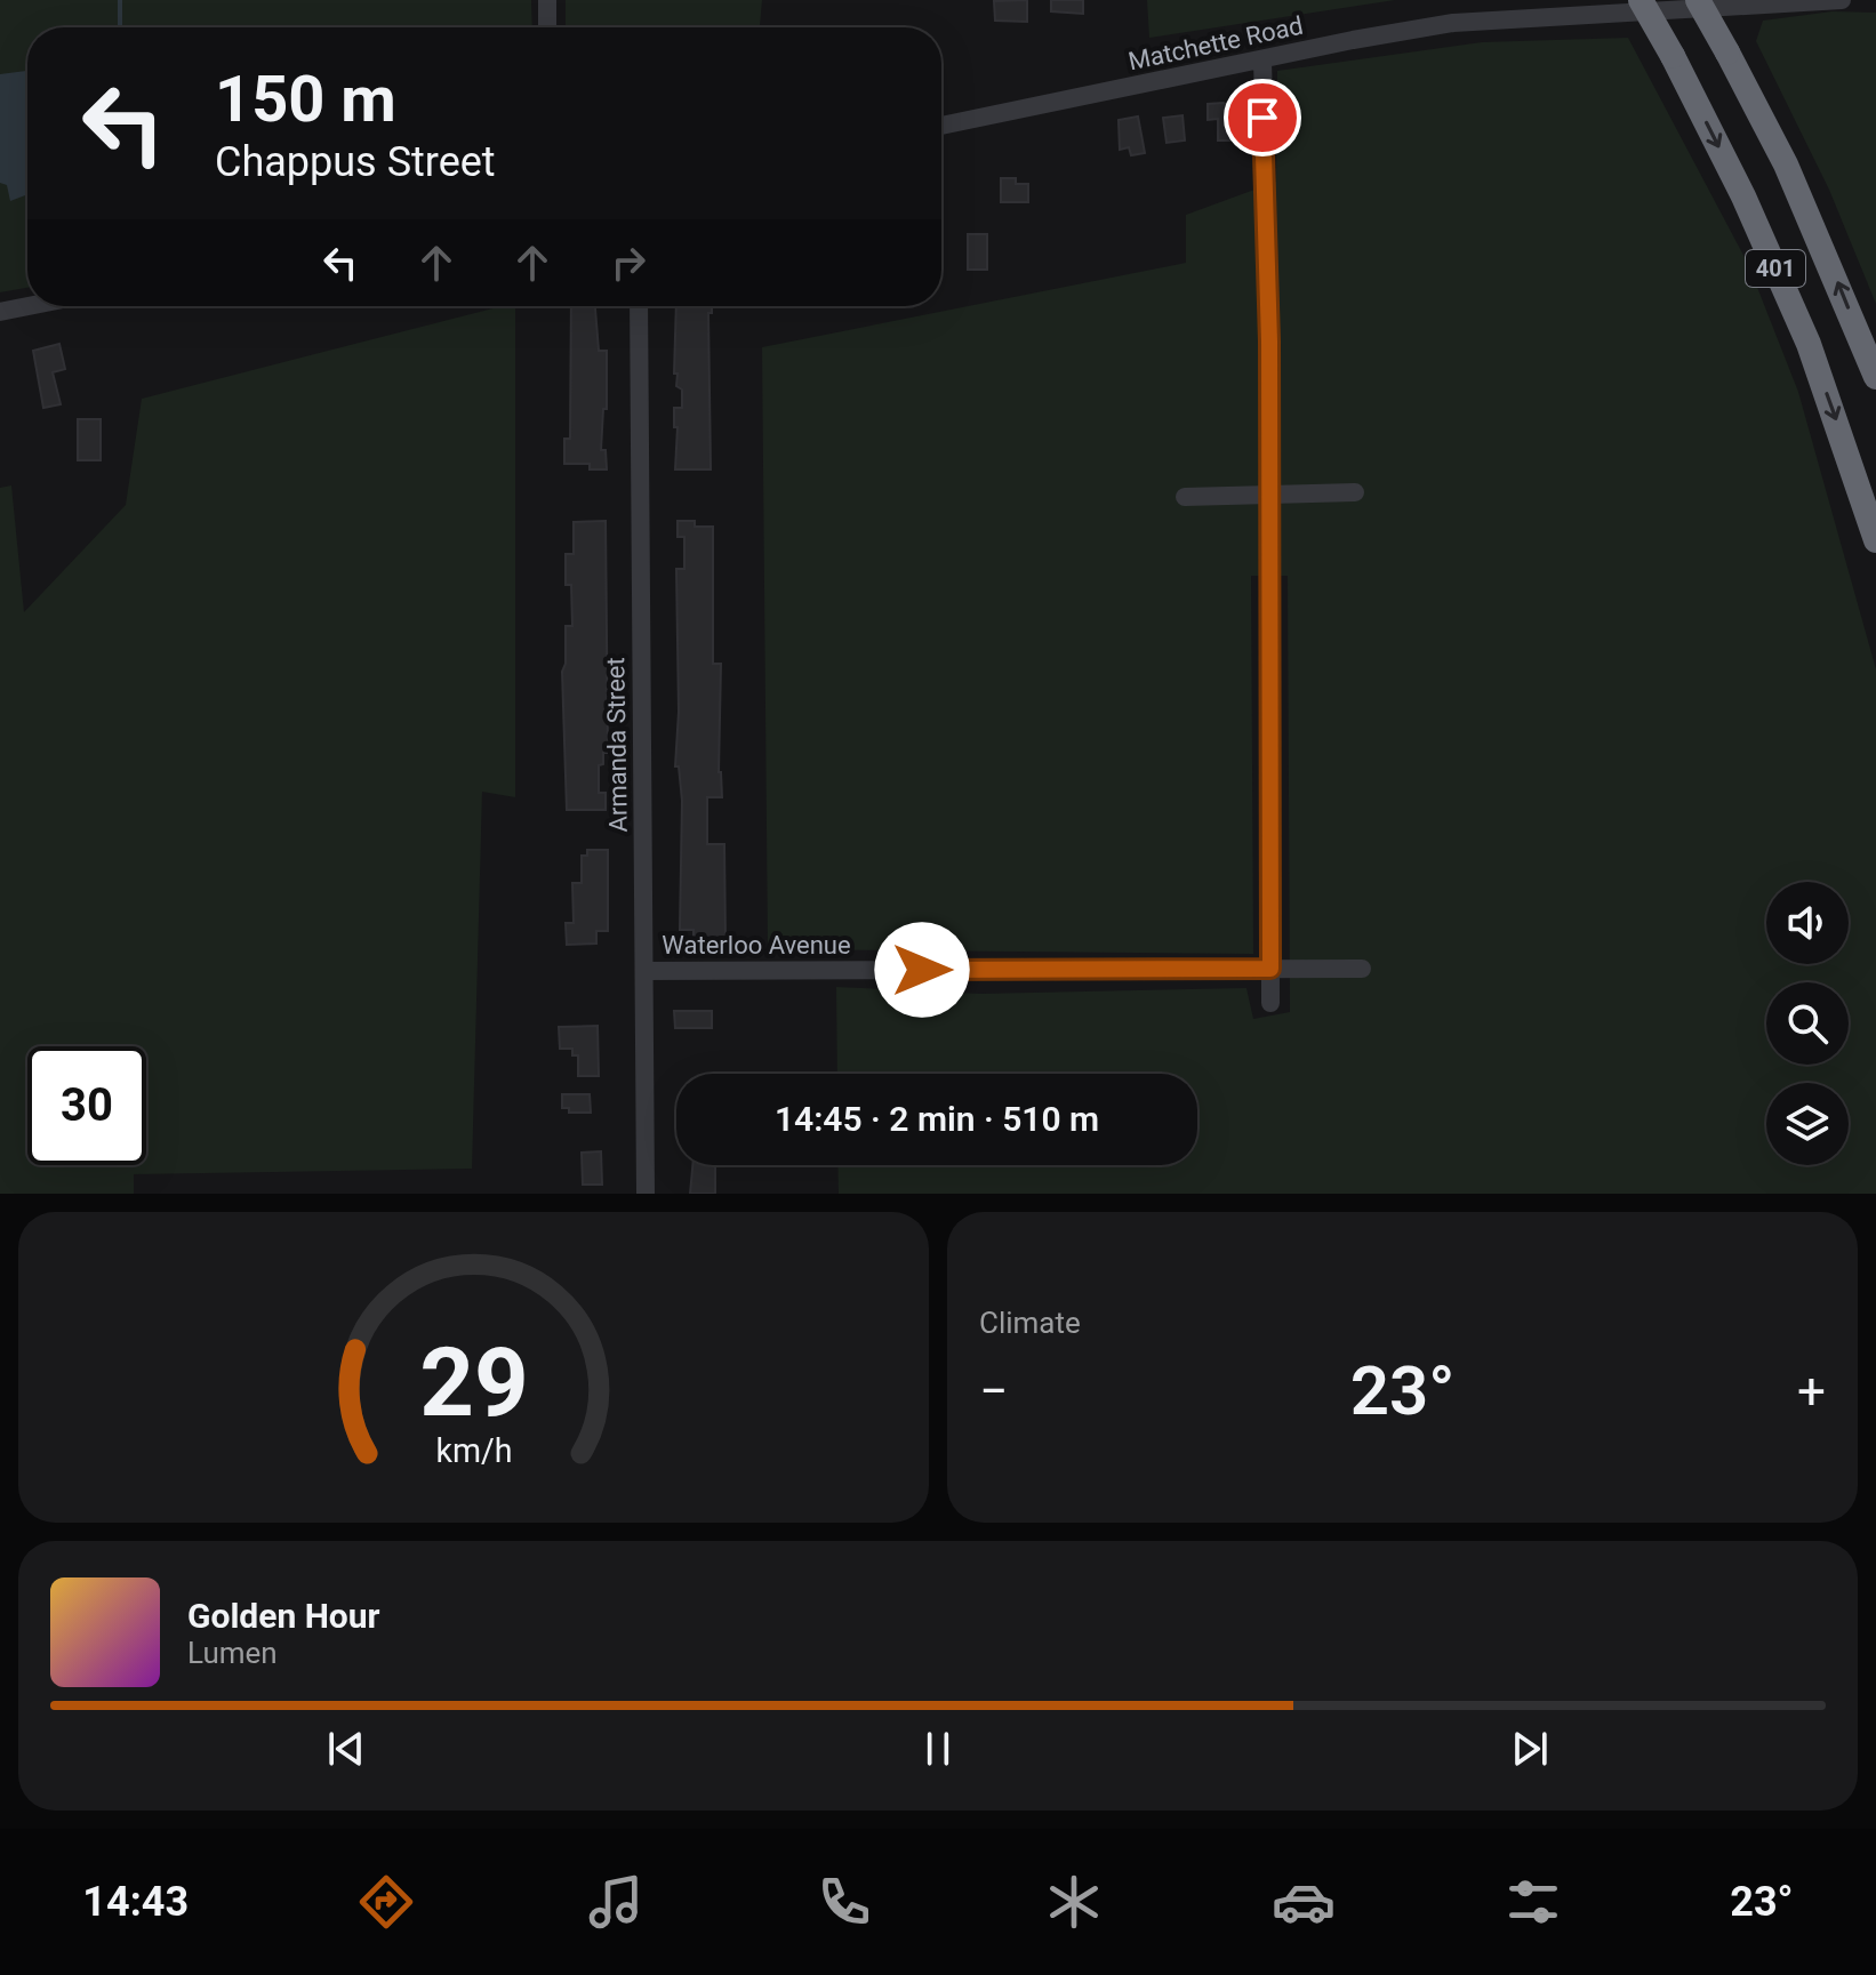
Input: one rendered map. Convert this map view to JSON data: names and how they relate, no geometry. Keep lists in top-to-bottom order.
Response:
{
  "streets": {
    "highway": ["401"],
    "street": ["Matchette Road", "Armanda Street", "Waterloo Avenue"]
  },
  "crossings": [
    ["Armanda Street", "Waterloo Avenue"]
  ],
  "page": {
    "turn": ["150 m", "Chappus Street"],
    "limit": "30",
    "trip": "14:45 · 2 min · 510 m",
    "tile": "Climate",
    "heat": ["−", "23°", "+"],
    "song": ["Golden Hour", "Lumen"],
    "tabs": ["14:43", "23°"],
    "gauge": ["29", "km/h"]
  }
}
